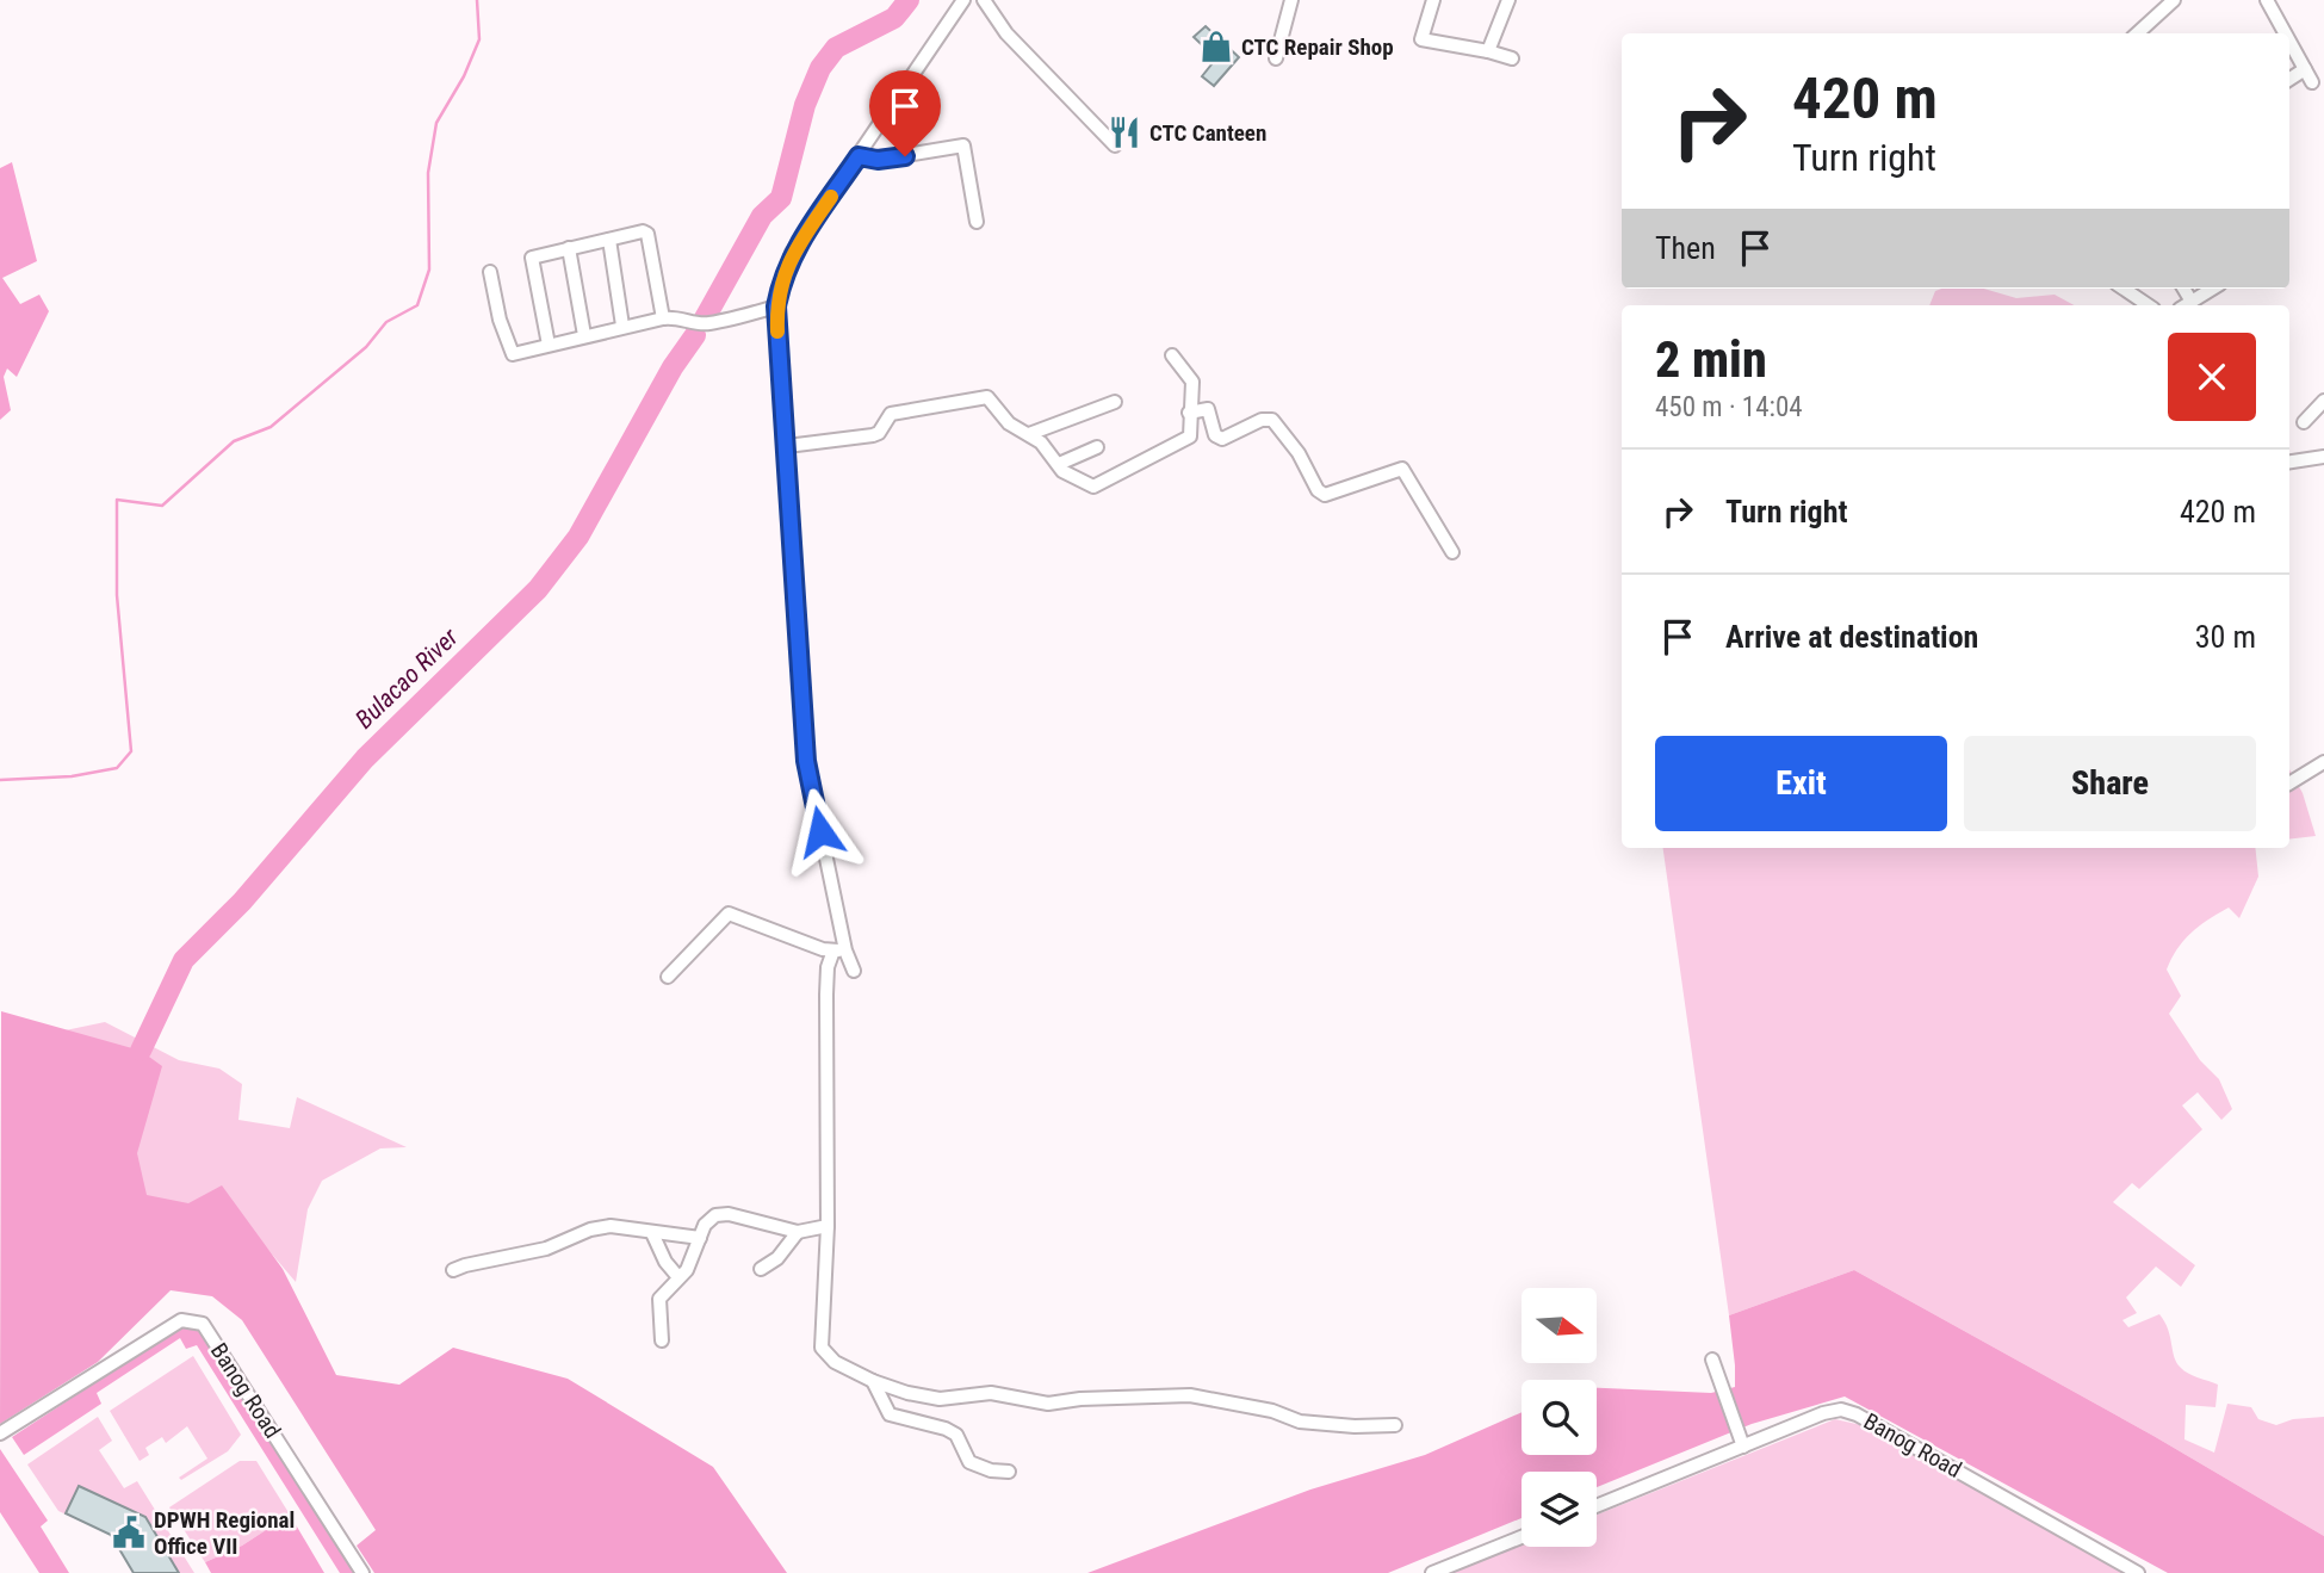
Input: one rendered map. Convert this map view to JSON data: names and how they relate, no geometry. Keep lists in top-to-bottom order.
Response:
{
  "streets": {
    "street": ["Banog Road"]
  },
  "water": ["Bulacao River"],
  "places": {
    "shop": ["CTC Repair Shop"],
    "restaurant": ["CTC Canteen"],
    "public building": ["DPWH Regional Office VII"]
  },
  "north": "right",
  "page": {
    "turn": ["420 m", "Turn right"],
    "then": "Then",
    "heading": ["2 min", "450 m · 14:04"],
    "list": [
      {
        "name": "Turn right",
        "value": "420 m"
      },
      {
        "name": "Arrive at destination",
        "value": "30 m"
      }
    ],
    "buttons": ["Exit", "Share"]
  }
}
